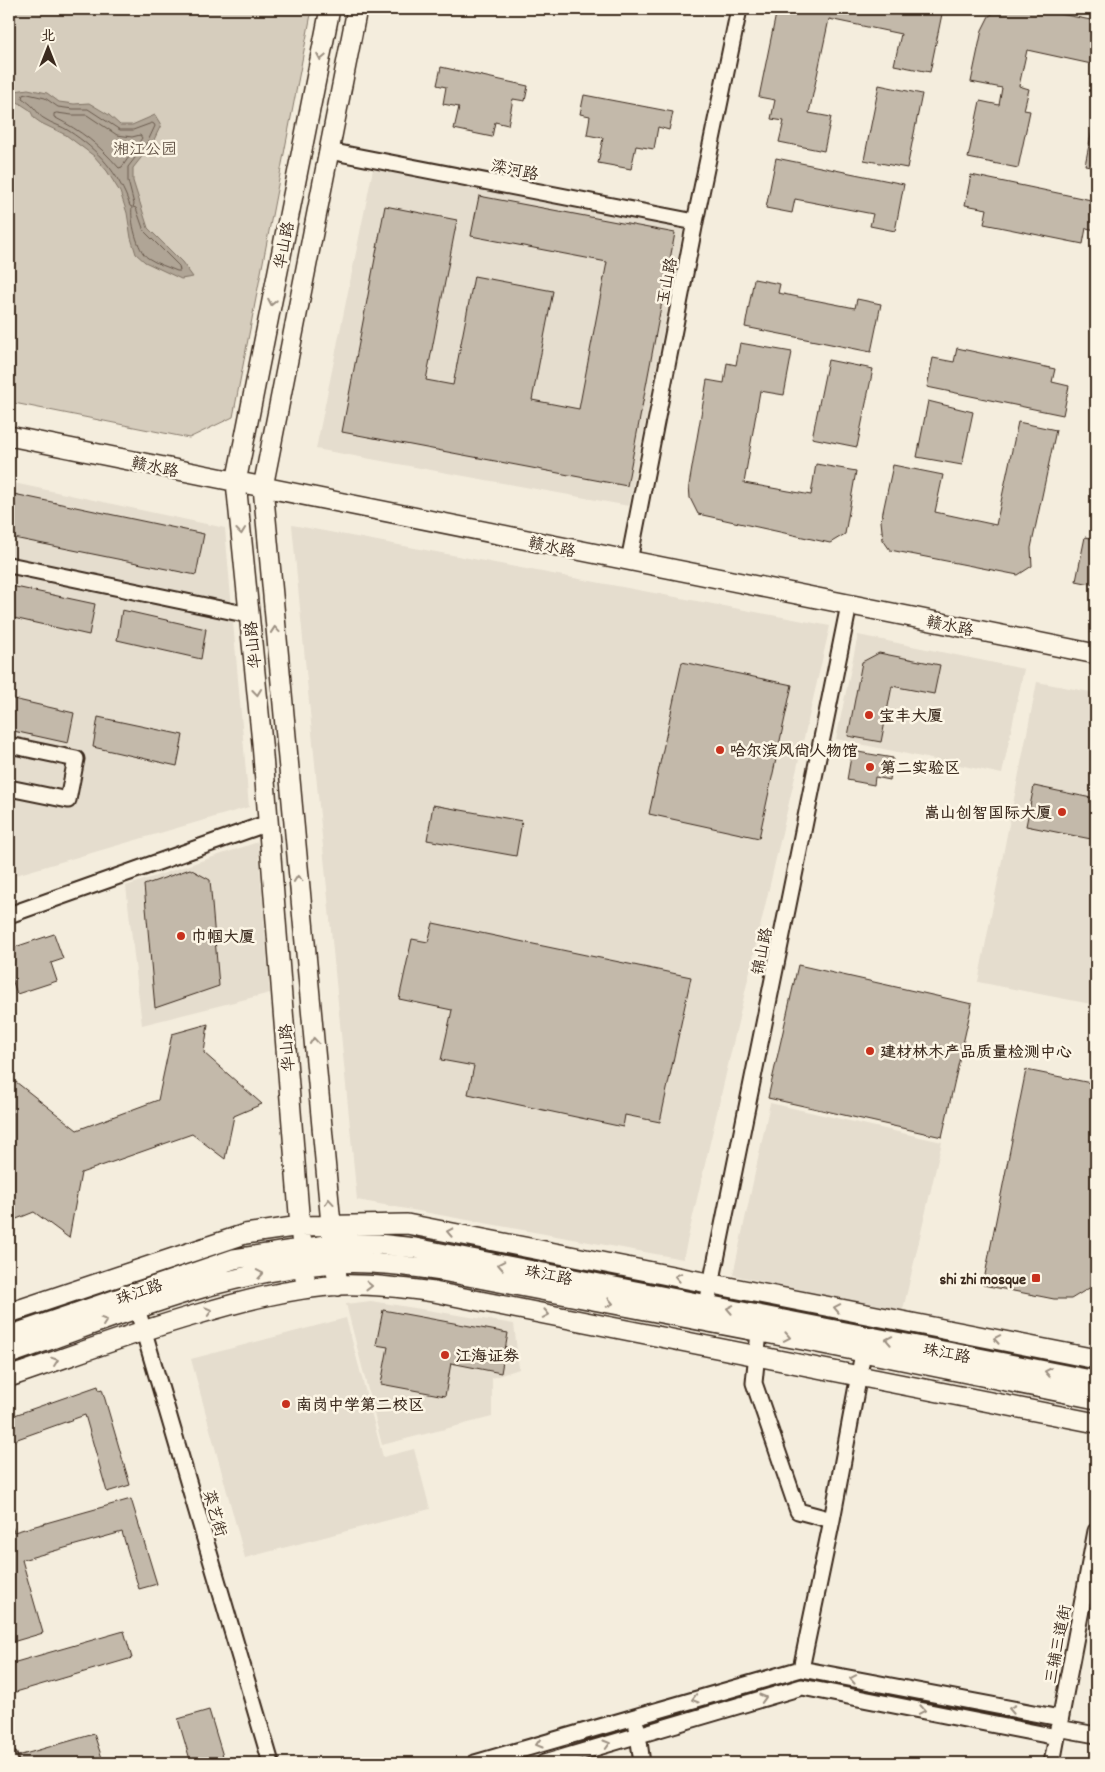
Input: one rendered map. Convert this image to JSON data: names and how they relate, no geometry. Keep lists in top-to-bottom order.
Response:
{
  "streets": {
    "main road": ["华山路", "赣水路", "珠江路"],
    "street": [
      "滦河路",
      "玉山路",
      "锦山路",
      "菜艺街",
      "三辅三道街"
    ]
  },
  "crossings": [
    ["滦河路", "华山路"],
    ["滦河路", "玉山路"],
    ["华山路", "赣水路"],
    ["华山路", "珠江路"],
    ["玉山路", "赣水路"],
    ["赣水路", "锦山路"],
    ["锦山路", "珠江路"],
    ["珠江路", "菜艺街"]
  ],
  "parks": ["湘江公园"],
  "places": {
    "other": [
      "宝丰大厦",
      "哈尔滨风尚人物馆",
      "第二实验区",
      "嵩山创智国际大厦",
      "巾帼大厦",
      "建材林木产品质量检测中心",
      "江海证券",
      "南岗中学第二校区"
    ],
    "transit": ["shi zhi mosque"]
  },
  "north": "top"
}
